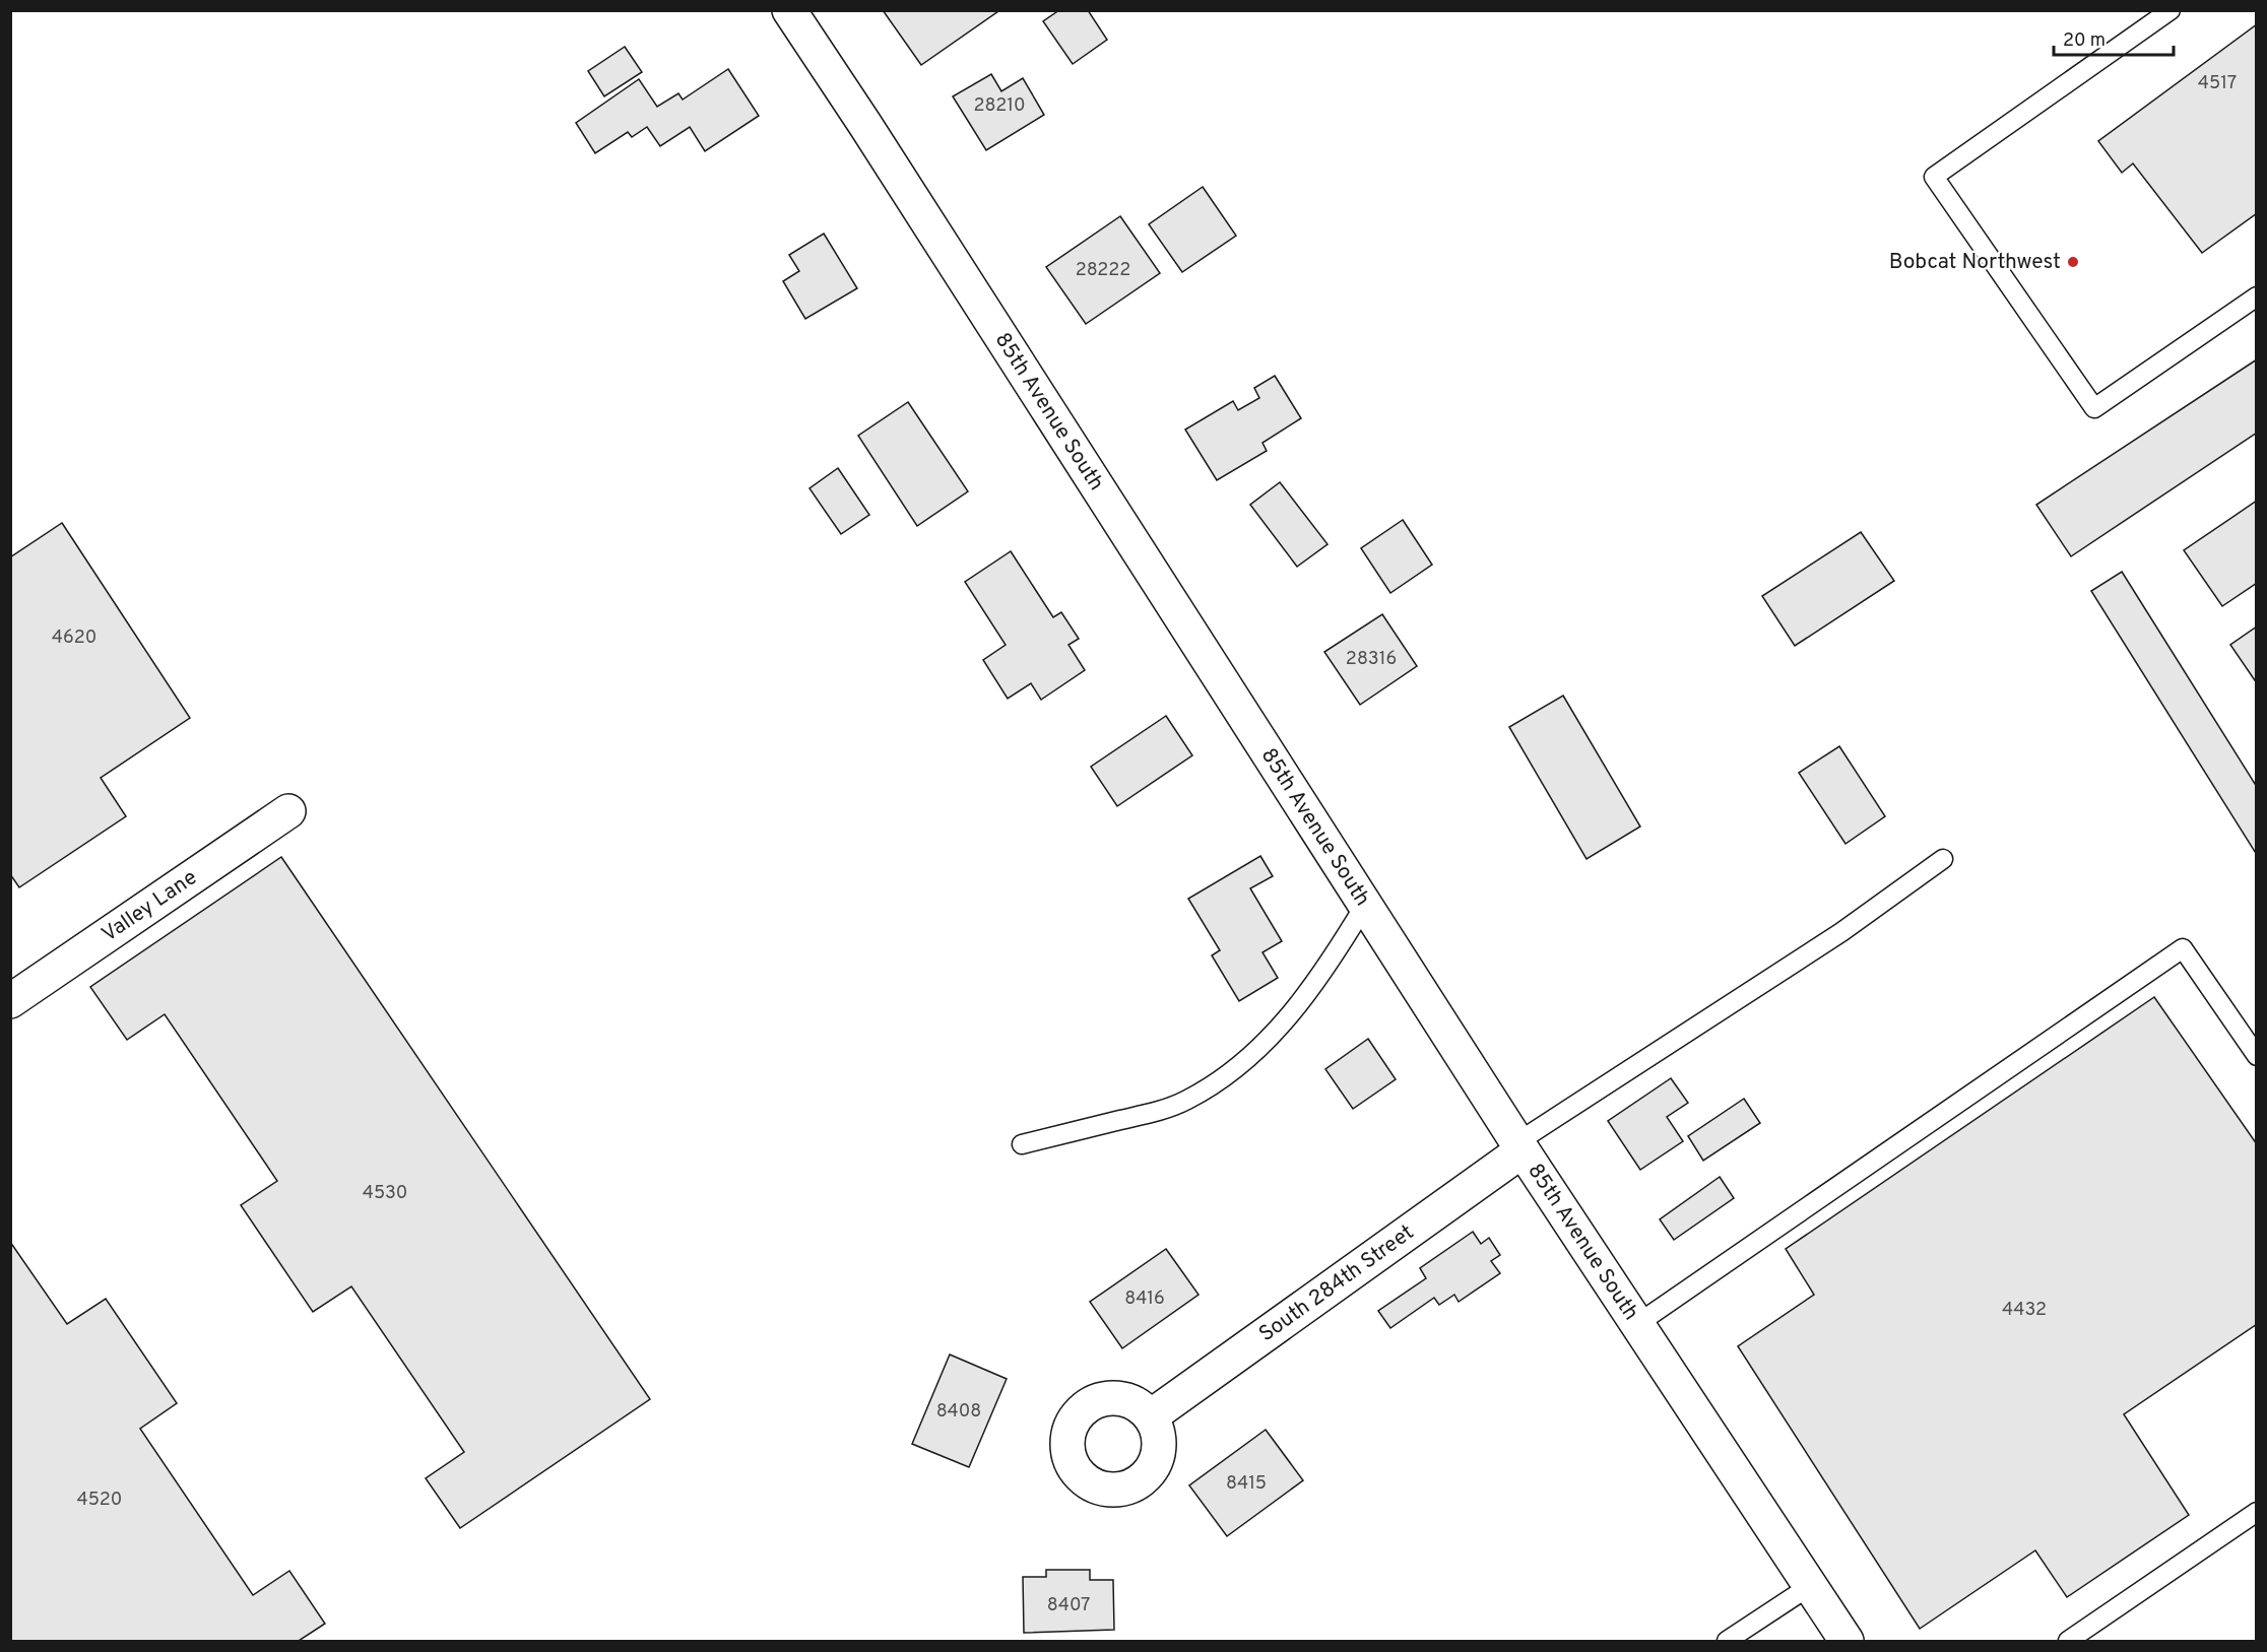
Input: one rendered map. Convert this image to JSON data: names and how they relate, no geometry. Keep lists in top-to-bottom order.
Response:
{
  "streets": {
    "street": ["85th Avenue South", "Valley Lane", "South 284th Street"]
  },
  "crossings": [
    ["85th Avenue South", "South 284th Street"]
  ],
  "places": ["Bobcat Northwest"],
  "house_numbers": [
    "4517",
    "28210",
    "28222",
    "4620",
    "28316",
    "4530",
    "8416",
    "4432",
    "8408",
    "8415",
    "4520",
    "8407"
  ],
  "scale_bar": "20 m"
}
